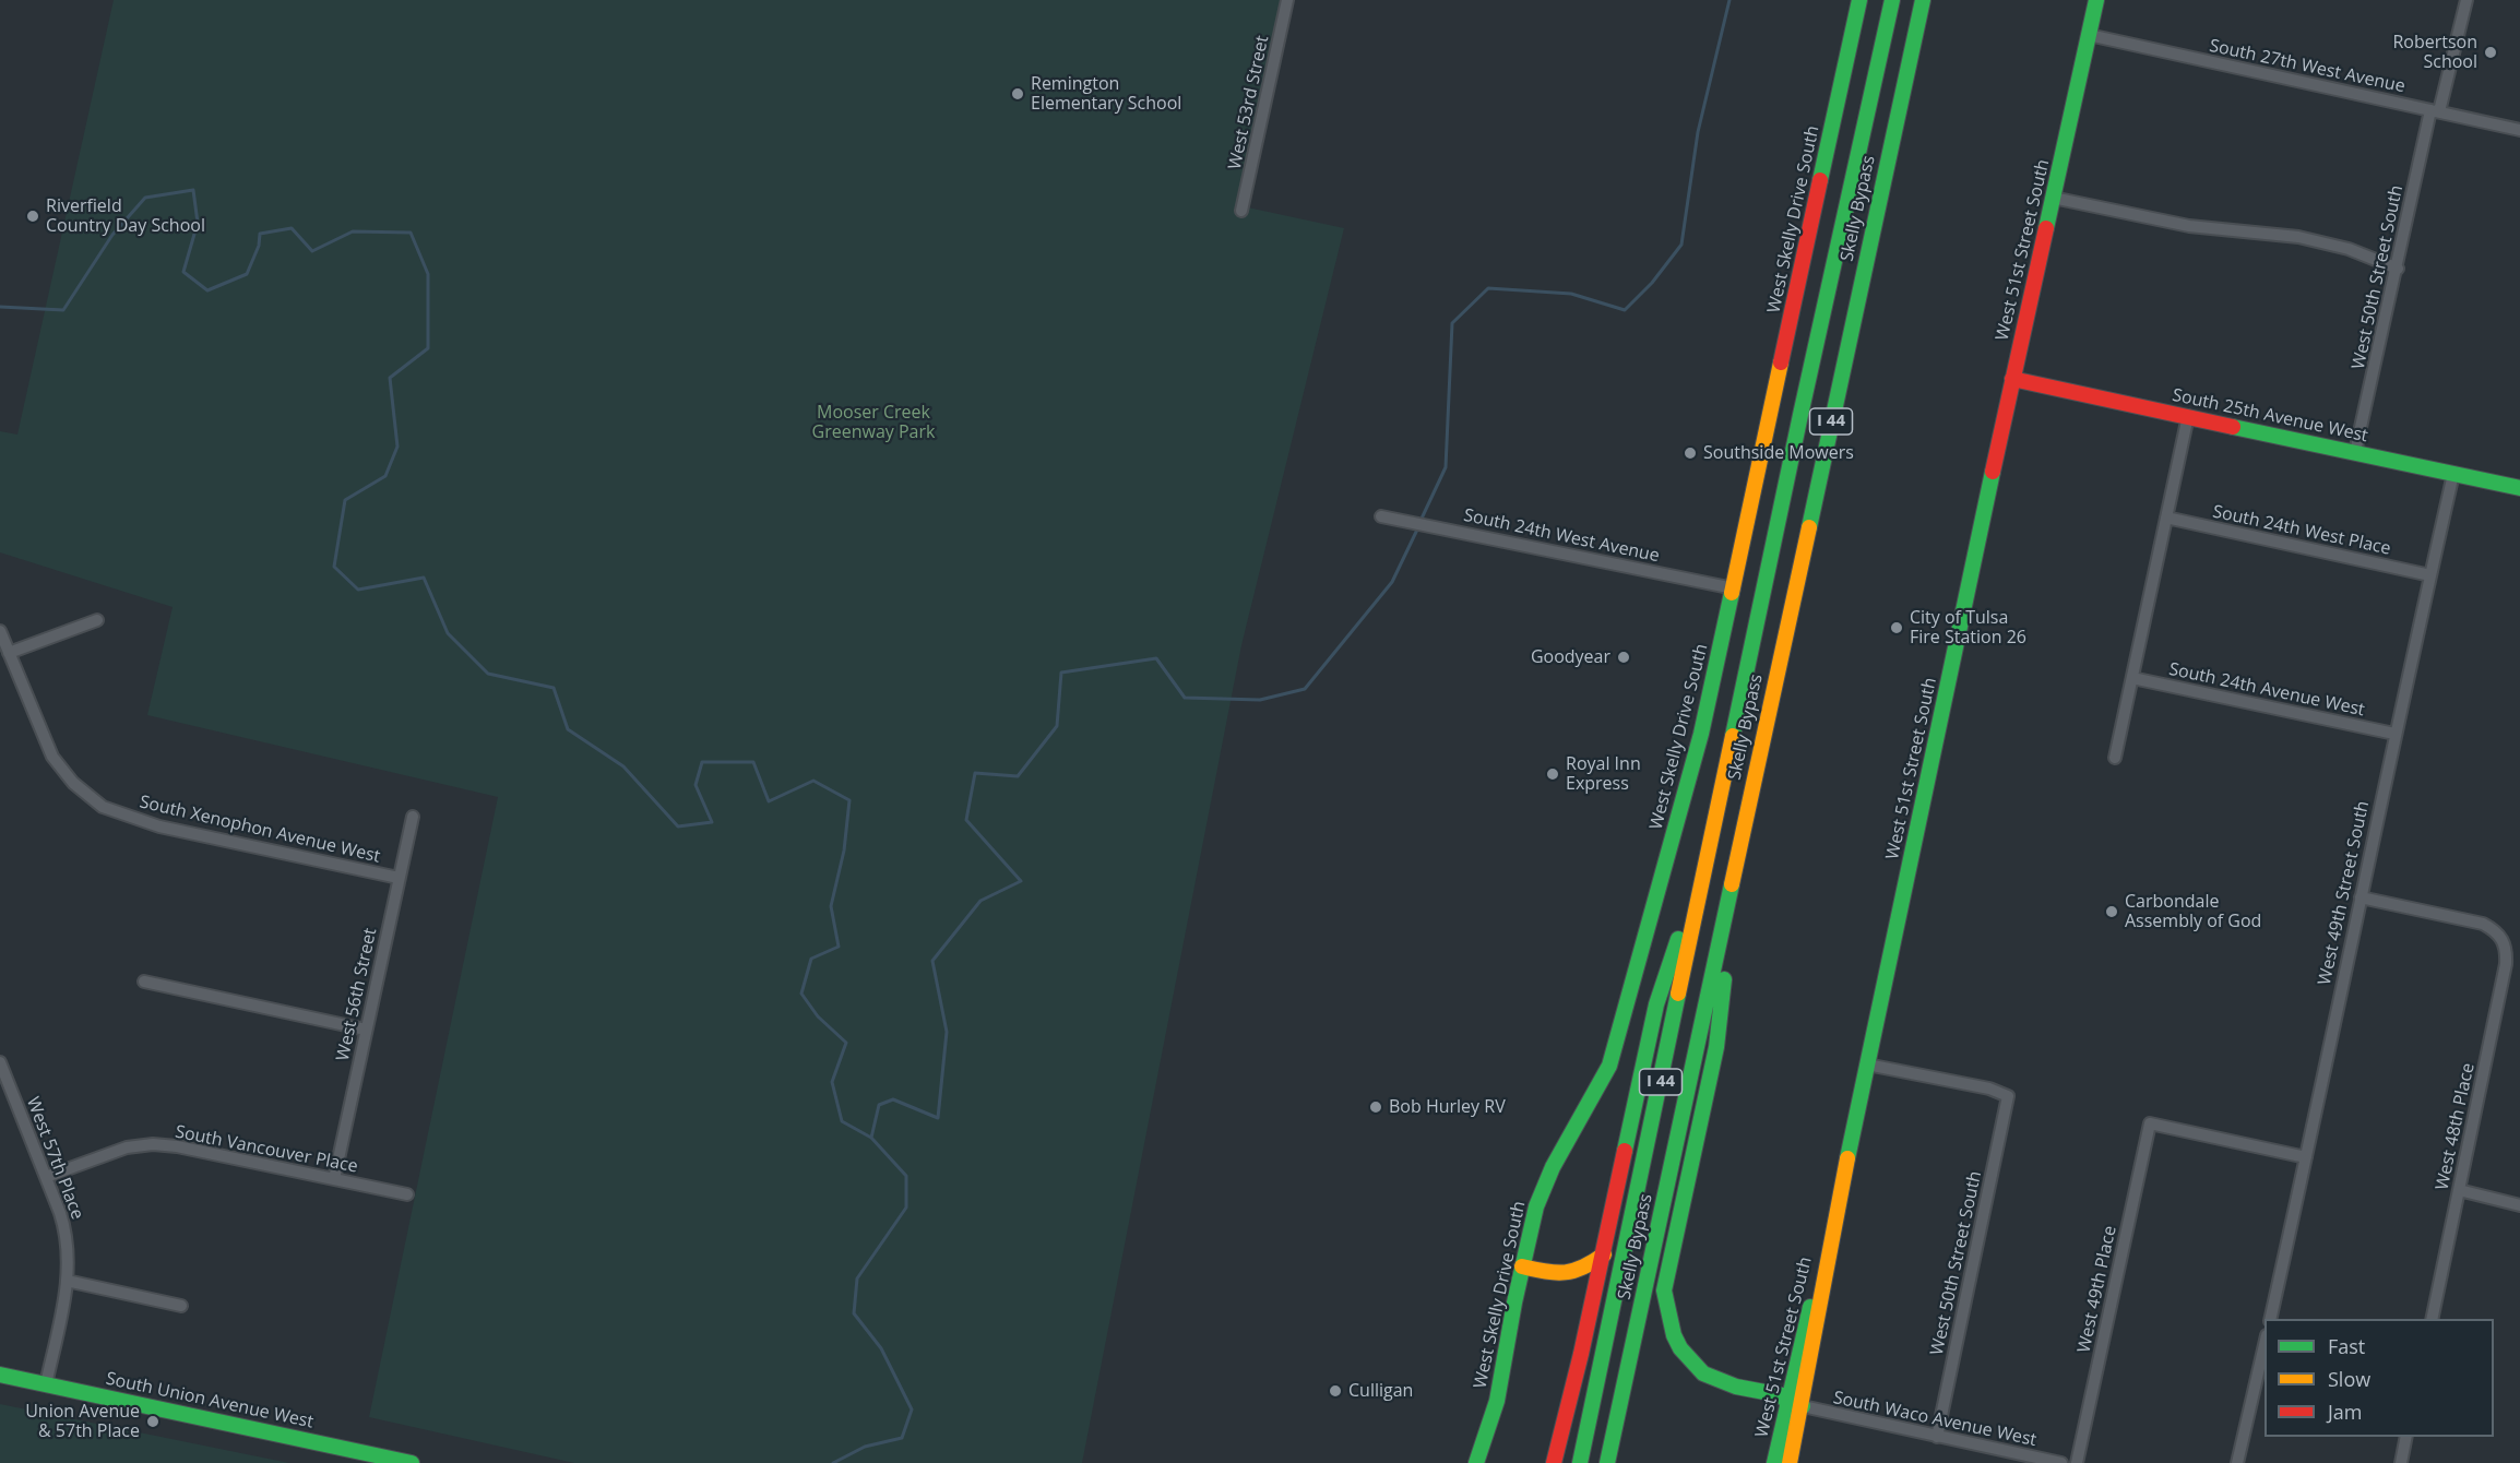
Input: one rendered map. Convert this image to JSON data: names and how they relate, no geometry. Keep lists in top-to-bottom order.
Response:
{
  "streets": {
    "main road": [
      "Skelly Bypass",
      "West Skelly Drive South",
      "West 51st Street South",
      "South 25th Avenue West",
      "I 44",
      "South Union Avenue West"
    ],
    "street": [
      "South 27th West Avenue",
      "West 53rd Street",
      "West 50th Street South",
      "South 24th West Place",
      "South 24th West Avenue",
      "South 24th Avenue West",
      "South Xenophon Avenue West",
      "West 49th Street South",
      "West 56th Street",
      "West 48th Place",
      "South Vancouver Place",
      "West 57th Place",
      "West 49th Place",
      "South Waco Avenue West"
    ]
  },
  "crossings": [
    ["South 27th West Avenue", "West 51st Street South"],
    ["South 27th West Avenue", "West 50th Street South"],
    ["West Skelly Drive South", "South 24th West Avenue"],
    ["West 51st Street South", "West 50th Street South"],
    ["West 51st Street South", "South 25th Avenue West"],
    ["West 51st Street South", "South Waco Avenue West"],
    ["West 50th Street South", "South 25th Avenue West"],
    ["West 50th Street South", "South Waco Avenue West"],
    ["South 25th Avenue West", "West 49th Street South"],
    ["South 24th West Place", "West 49th Street South"],
    ["South 24th Avenue West", "West 49th Street South"],
    ["South Xenophon Avenue West", "West 56th Street"],
    ["West 49th Street South", "West 48th Place"],
    ["West 49th Street South", "West 49th Place"],
    ["West 56th Street", "South Vancouver Place"],
    ["South Vancouver Place", "West 57th Place"],
    ["West 57th Place", "South Union Avenue West"]
  ],
  "parks": ["Mooser Creek Greenway Park"],
  "places": [
    "Robertson School",
    "Remington Elementary School",
    "Riverfield Country Day School",
    "Southside Mowers",
    "City of Tulsa Fire Station 26",
    "Goodyear",
    "Royal Inn Express",
    "Carbondale Assembly of God",
    "Bob Hurley RV",
    "Culligan",
    "Union Avenue & 57th Place"
  ],
  "legend": ["Fast", "Slow", "Jam"]
}
